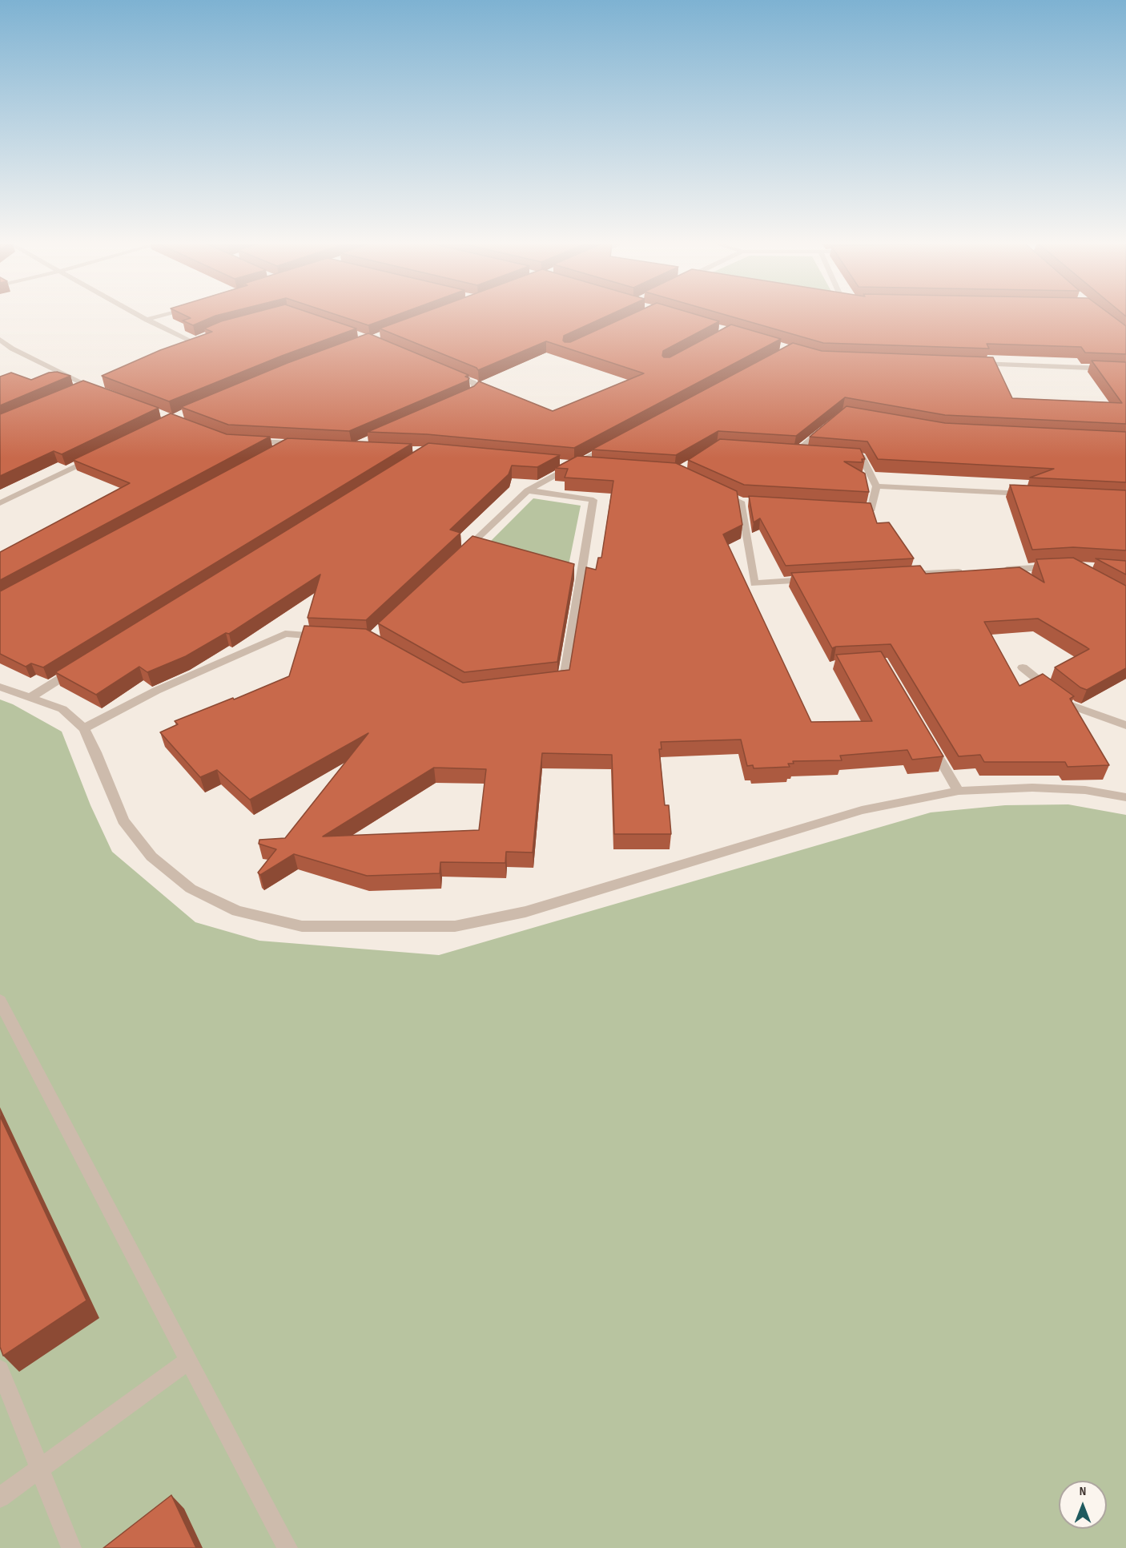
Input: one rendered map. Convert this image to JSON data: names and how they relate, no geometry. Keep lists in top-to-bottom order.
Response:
{
  "north": "top"
}
